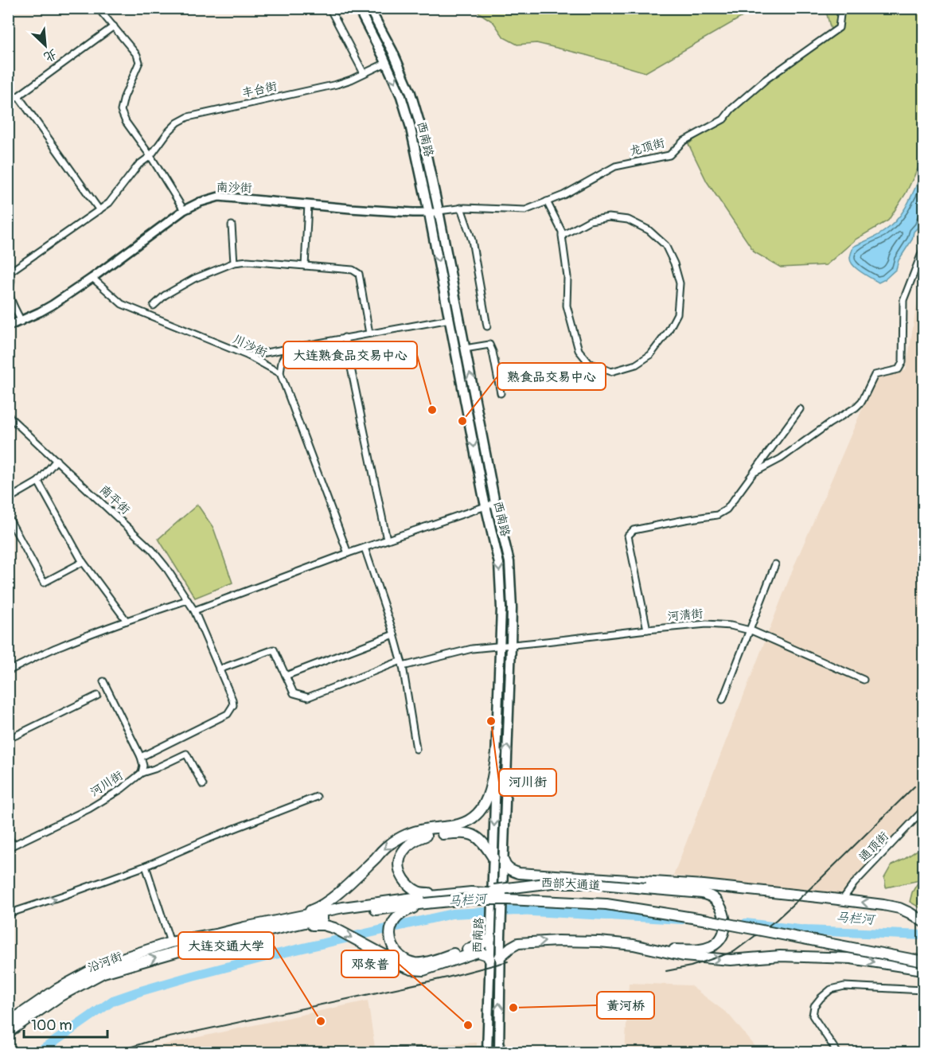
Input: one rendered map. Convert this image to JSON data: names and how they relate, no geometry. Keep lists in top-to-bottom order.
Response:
{
  "streets": {
    "highway": ["西部大通道", "沿河街"],
    "main road": ["西南路"],
    "street": [
      "丰台街",
      "龙顶街",
      "南沙街",
      "川沙街",
      "南平街",
      "河清街",
      "河川街",
      "通顶街"
    ]
  },
  "crossings": [
    ["丰台街", "西南路"],
    ["西南路", "龙顶街"],
    ["西南路", "南沙街"],
    ["西南路", "河清街"],
    ["龙顶街", "南沙街"],
    ["南沙街", "川沙街"],
    ["西部大通道", "沿河街"]
  ],
  "water": ["马栏河"],
  "places": [
    "大连熟食品交易中心",
    "熟食品交易中心",
    "河川街",
    "黄河桥",
    "大连交通大学",
    "邓录普"
  ],
  "scale_bar": "100 m",
  "north": "bottom right"
}
